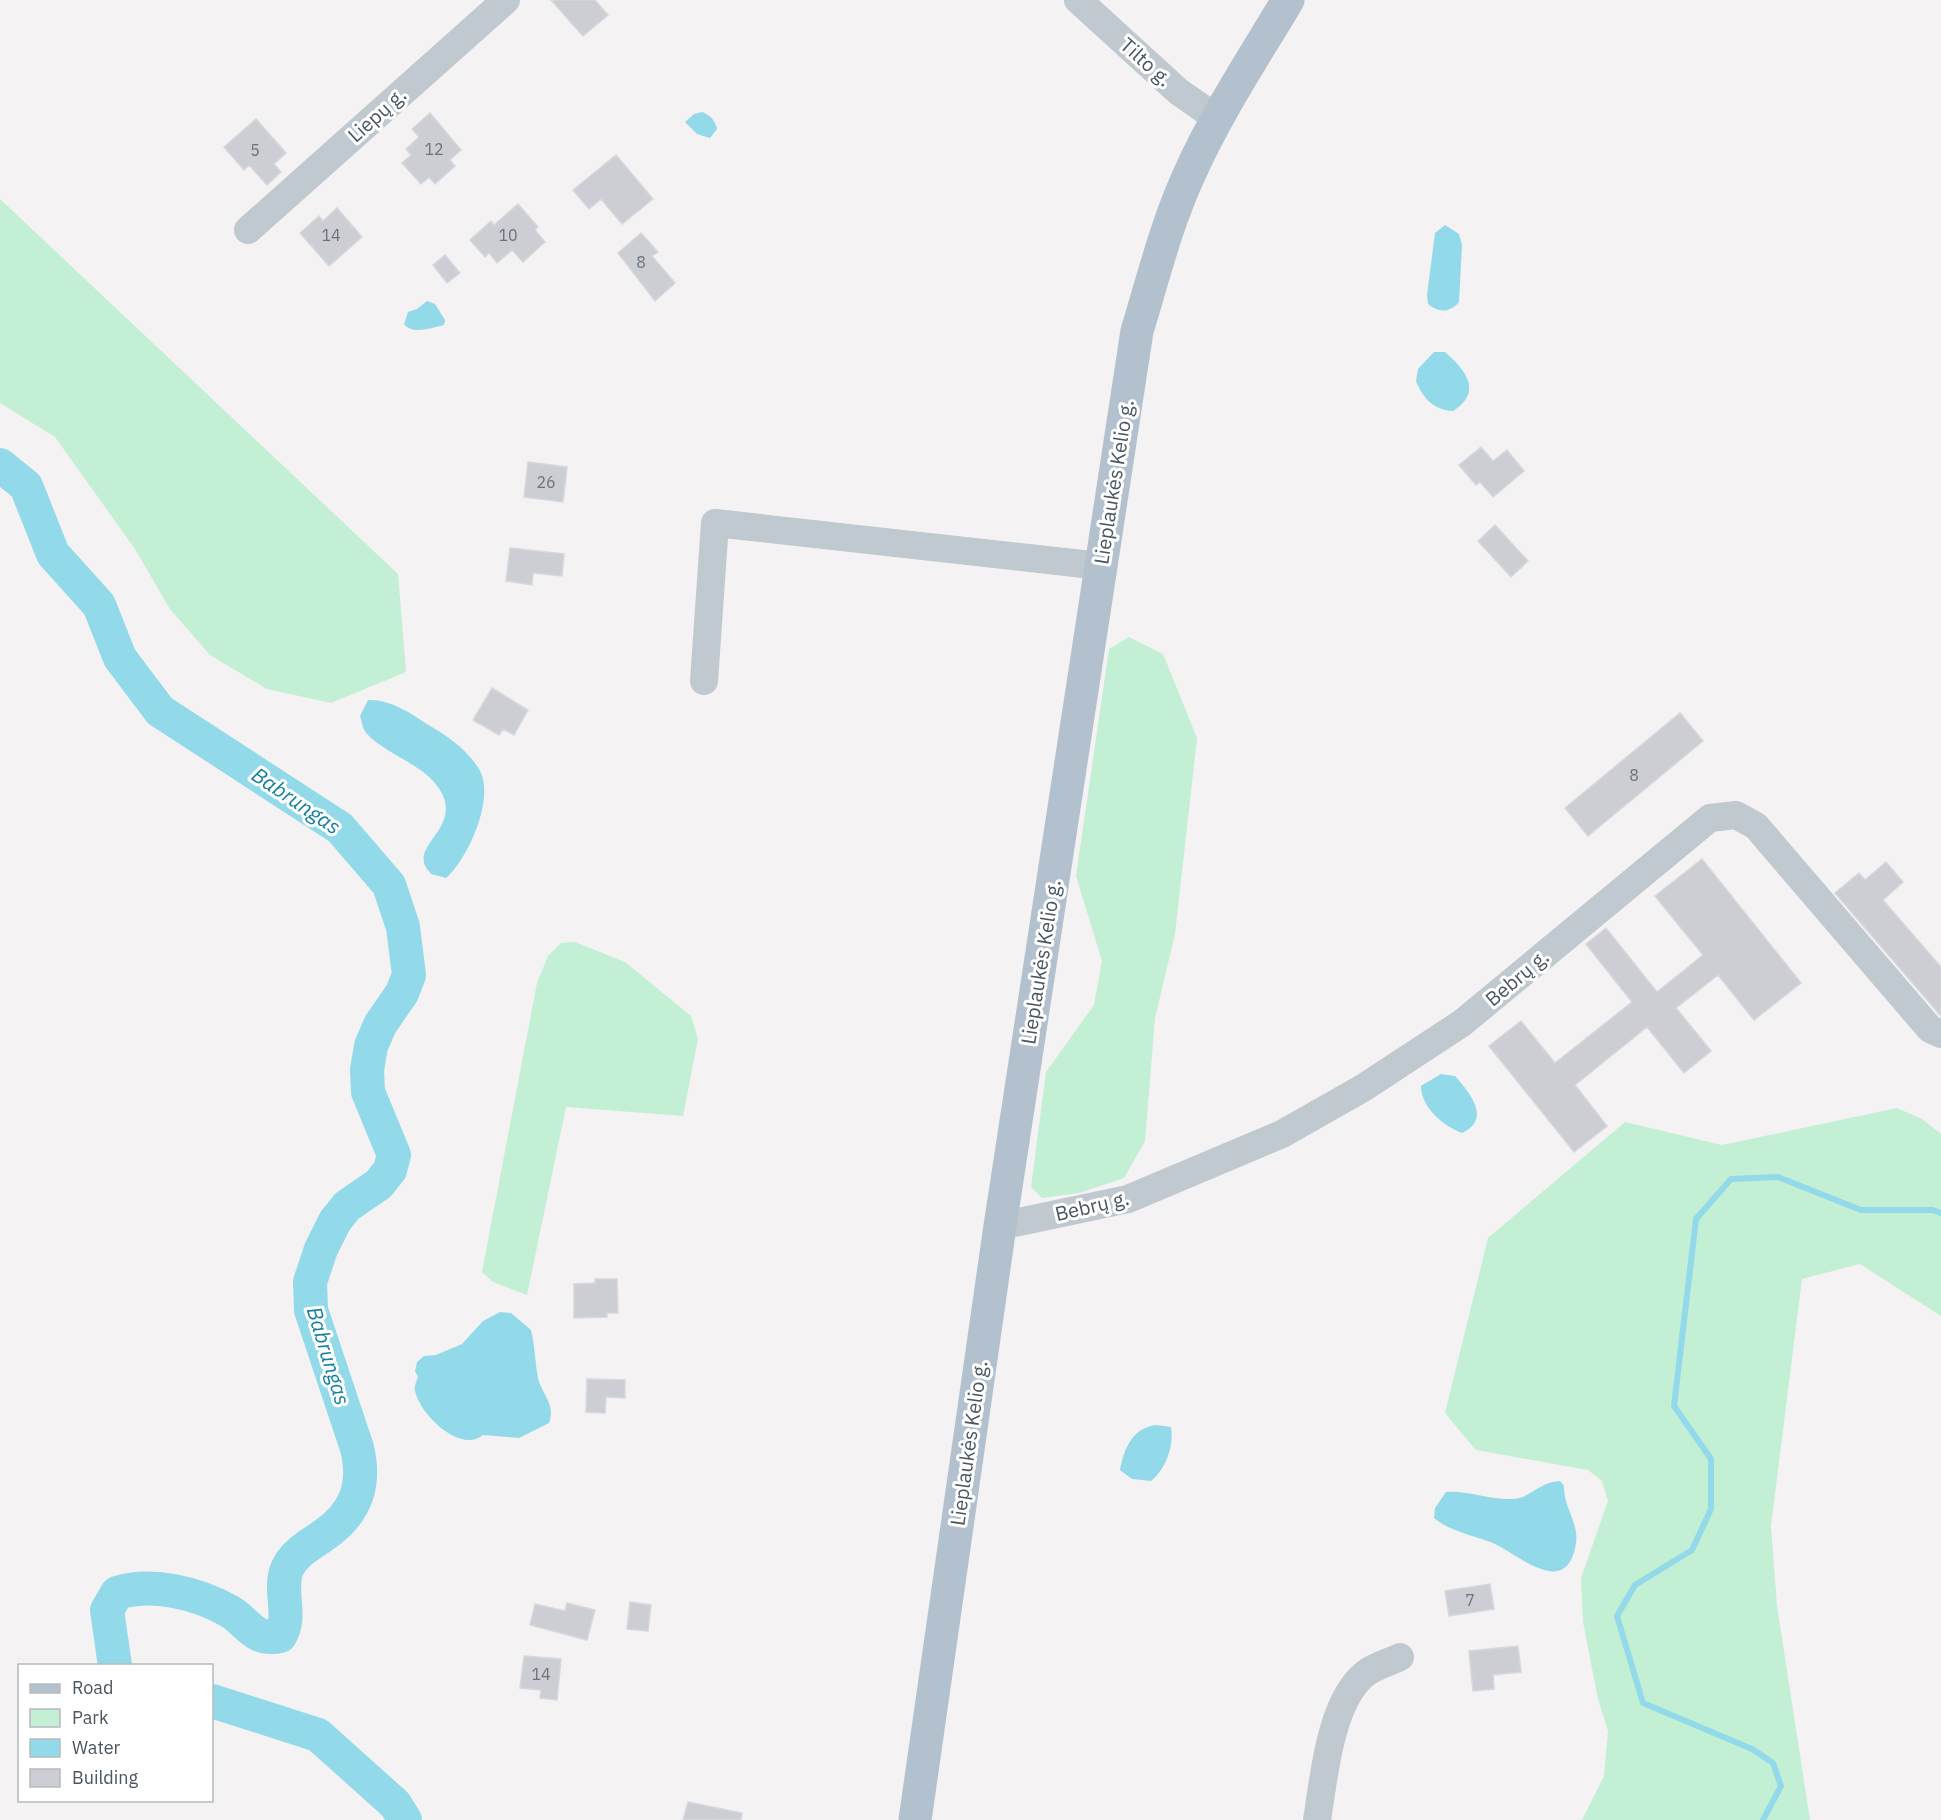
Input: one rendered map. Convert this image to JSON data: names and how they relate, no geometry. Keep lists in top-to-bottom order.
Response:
{
  "streets": {
    "main road": ["Lieplaukės Kelio g."],
    "street": ["Tilto g.", "Liepų g.", "Bebrų g."]
  },
  "crossings": [
    ["Tilto g.", "Lieplaukės Kelio g."],
    ["Lieplaukės Kelio g.", "Bebrų g."]
  ],
  "water": ["Babrungas"],
  "house_numbers": [
    "12",
    "5",
    "14",
    "10",
    "8",
    "26",
    "8",
    "7",
    "14"
  ],
  "legend": [
    "Road",
    "Park",
    "Water",
    "Building"
  ]
}
